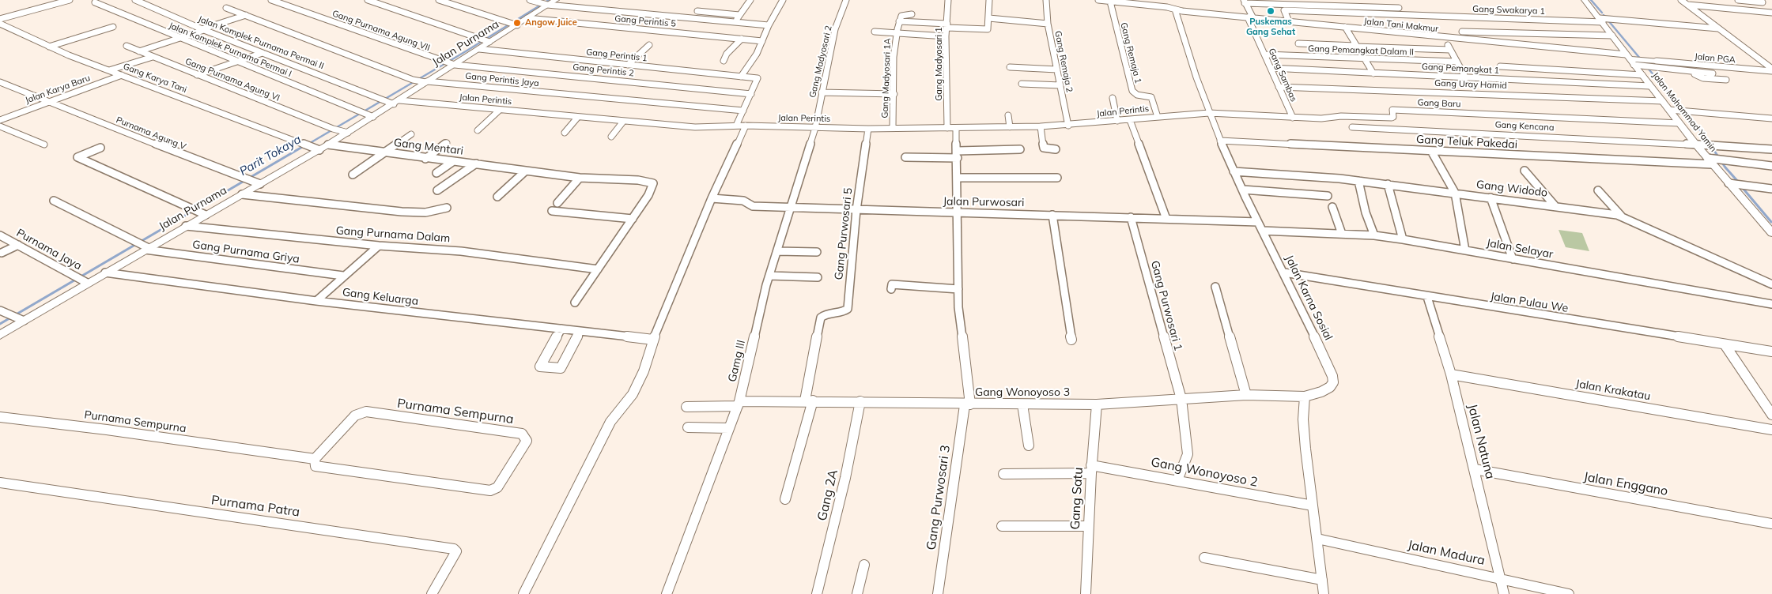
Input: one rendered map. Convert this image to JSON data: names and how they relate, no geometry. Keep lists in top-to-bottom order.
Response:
{
  "streets": {
    "street": [
      "Gang Swakarya 1",
      "Gang Perintis 5",
      "Jalan Tani Makmur",
      "Gang Purnama Agung VII",
      "Jalan Komplek Purnama Permai II",
      "Jalan Purnama",
      "Jalan Komplek Purnama Permai I",
      "Gang Pemangkat Dalam II",
      "Gang Remaja 1",
      "Gang Perintis 1",
      "Jalan PGA",
      "Gang Madyosari 2",
      "Gang Remaja 2",
      "Gang Madyosari 1",
      "Gang Pemangkat 1",
      "Gang Sambas",
      "Gang Karya Tani",
      "Gang Madyosari 1A",
      "Gang Purnama Agung VI",
      "Gang Perintis Jaya",
      "Gang Uray Hamid",
      "Jalan Karya Baru",
      "Jalan Perintis",
      "Gang Baru",
      "Jalan Mohammad Yamin",
      "Gang Kencana",
      "Purnama Agung V",
      "Gang Teluk Pakedai",
      "Gang Mentari",
      "Gang Widodo",
      "Jalan Purwosari",
      "Gang Purwosari 5",
      "Gang Purnama Dalam",
      "Jalan Selayar",
      "Purnama Jaya",
      "Gang Purnama Griya",
      "Gang Keluarga",
      "Jalan Karna Sosial",
      "Jalan Pulau We",
      "Gang Purwosari 1",
      "Gamg III",
      "Jalan Krakatau",
      "Gang Wonoyoso 3",
      "Purnama Sempurna",
      "Jalan Natuna",
      "Gang Wonoyoso 2",
      "Jalan Enggano",
      "Gang 2A",
      "Gang Purwosari 3",
      "Gang Satu",
      "Purnama Patra",
      "Jalan Madura"
    ]
  },
  "crossings": [
    ["Gang Swakarya 1", "Jalan Tani Makmur"],
    ["Gang Swakarya 1", "Jalan Mohammad Yamin"],
    ["Gang Perintis 5", "Jalan Purnama"],
    ["Jalan Tani Makmur", "Gang Remaja 1"],
    ["Jalan Tani Makmur", "Gang Sambas"],
    ["Jalan Tani Makmur", "Jalan Mohammad Yamin"],
    ["Jalan Tani Makmur", "Jalan Karna Sosial"],
    ["Gang Purnama Agung VII", "Jalan Purnama"],
    ["Gang Purnama Agung VII", "Gang Perintis 1"],
    ["Jalan Komplek Purnama Permai II", "Jalan Purnama"],
    ["Jalan Komplek Purnama Permai II", "Jalan Perintis"],
    ["Jalan Purnama", "Jalan Komplek Purnama Permai I"],
    ["Jalan Purnama", "Gang Perintis 1"],
    ["Jalan Purnama", "Gang Karya Tani"],
    ["Jalan Purnama", "Gang Purnama Agung VI"],
    ["Jalan Purnama", "Gang Perintis Jaya"],
    ["Jalan Purnama", "Jalan Perintis"],
    ["Jalan Purnama", "Purnama Agung V"],
    ["Jalan Purnama", "Gang Mentari"],
    ["Jalan Purnama", "Gang Purnama Dalam"],
    ["Jalan Purnama", "Purnama Jaya"],
    ["Jalan Purnama", "Gang Purnama Griya"],
    ["Jalan Purnama", "Gang Keluarga"],
    ["Gang Pemangkat Dalam II", "Gang Sambas"],
    ["Gang Remaja 1", "Jalan Perintis"],
    ["Gang Madyosari 2", "Jalan Perintis"],
    ["Gang Madyosari 2", "Gamg III"],
    ["Gang Remaja 2", "Jalan Perintis"],
    ["Gang Madyosari 1", "Jalan Perintis"],
    ["Gang Pemangkat 1", "Gang Sambas"],
    ["Gang Pemangkat 1", "Jalan Mohammad Yamin"],
    ["Gang Sambas", "Gang Uray Hamid"],
    ["Gang Sambas", "Gang Baru"],
    ["Gang Karya Tani", "Jalan Karya Baru"],
    ["Gang Madyosari 1A", "Jalan Perintis"],
    ["Gang Uray Hamid", "Jalan Mohammad Yamin"],
    ["Jalan Karya Baru", "Purnama Agung V"],
    ["Jalan Perintis", "Gang Baru"],
    ["Jalan Perintis", "Gang Purwosari 5"],
    ["Jalan Perintis", "Jalan Karna Sosial"],
    ["Jalan Perintis", "Gamg III"],
    ["Jalan Perintis", "Gang Purwosari 3"],
    ["Gang Baru", "Jalan Mohammad Yamin"],
    ["Gang Baru", "Jalan Karna Sosial"],
    ["Jalan Mohammad Yamin", "Gang Kencana"],
    ["Jalan Mohammad Yamin", "Gang Teluk Pakedai"],
    ["Gang Teluk Pakedai", "Jalan Karna Sosial"],
    ["Gang Widodo", "Jalan Karna Sosial"],
    ["Jalan Purwosari", "Gang Purwosari 5"],
    ["Jalan Purwosari", "Jalan Karna Sosial"],
    ["Jalan Purwosari", "Gang Purwosari 1"],
    ["Jalan Purwosari", "Gamg III"],
    ["Jalan Purwosari", "Gang Purwosari 3"],
    ["Gang Purwosari 5", "Gang Wonoyoso 3"],
    ["Jalan Selayar", "Jalan Karna Sosial"],
    ["Jalan Karna Sosial", "Jalan Pulau We"],
    ["Jalan Karna Sosial", "Gang Wonoyoso 3"],
    ["Jalan Pulau We", "Jalan Natuna"],
    ["Gang Purwosari 1", "Gang Wonoyoso 3"],
    ["Gang Purwosari 1", "Gang Wonoyoso 2"],
    ["Gamg III", "Gang Wonoyoso 3"],
    ["Jalan Krakatau", "Jalan Natuna"],
    ["Gang Wonoyoso 3", "Gang 2A"],
    ["Gang Wonoyoso 3", "Gang Purwosari 3"],
    ["Gang Wonoyoso 3", "Gang Satu"],
    ["Jalan Natuna", "Jalan Enggano"],
    ["Jalan Natuna", "Jalan Madura"],
    ["Gang Wonoyoso 2", "Gang Satu"]
  ],
  "water": ["Parit Tokaya"],
  "places": ["Puskemas Gang Sehat", "Angow Juice"]
}
